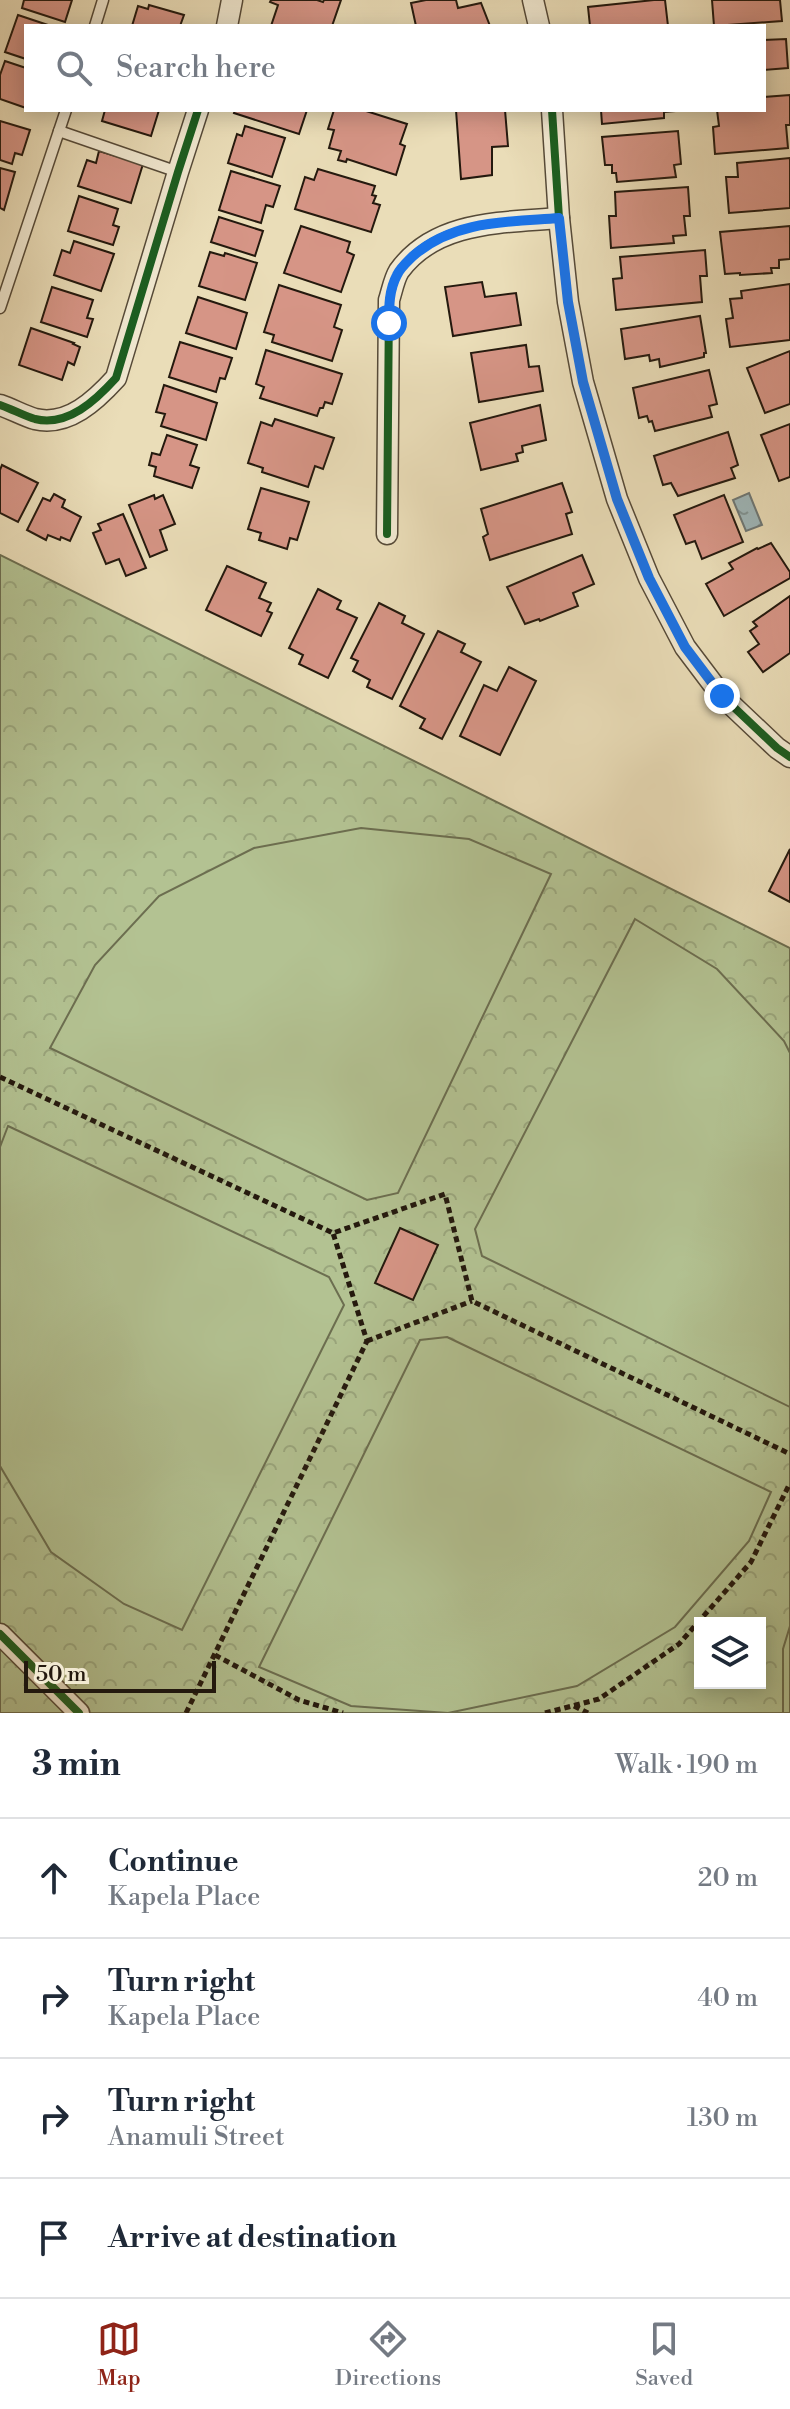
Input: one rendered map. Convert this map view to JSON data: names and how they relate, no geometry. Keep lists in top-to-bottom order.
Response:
{
  "scale_bar": "50 m",
  "page": {
    "search": "Search here",
    "scale": "50 m",
    "heading": ["3 min", "Walk · 190 m"],
    "list": [
      ["Continue", "Kapela Place", "20 m"],
      ["Turn right", "Kapela Place", "40 m"],
      ["Turn right", "Anamuli Street", "130 m"],
      "Arrive at destination"
    ],
    "nav": ["Map", "Directions", "Saved"]
  }
}
